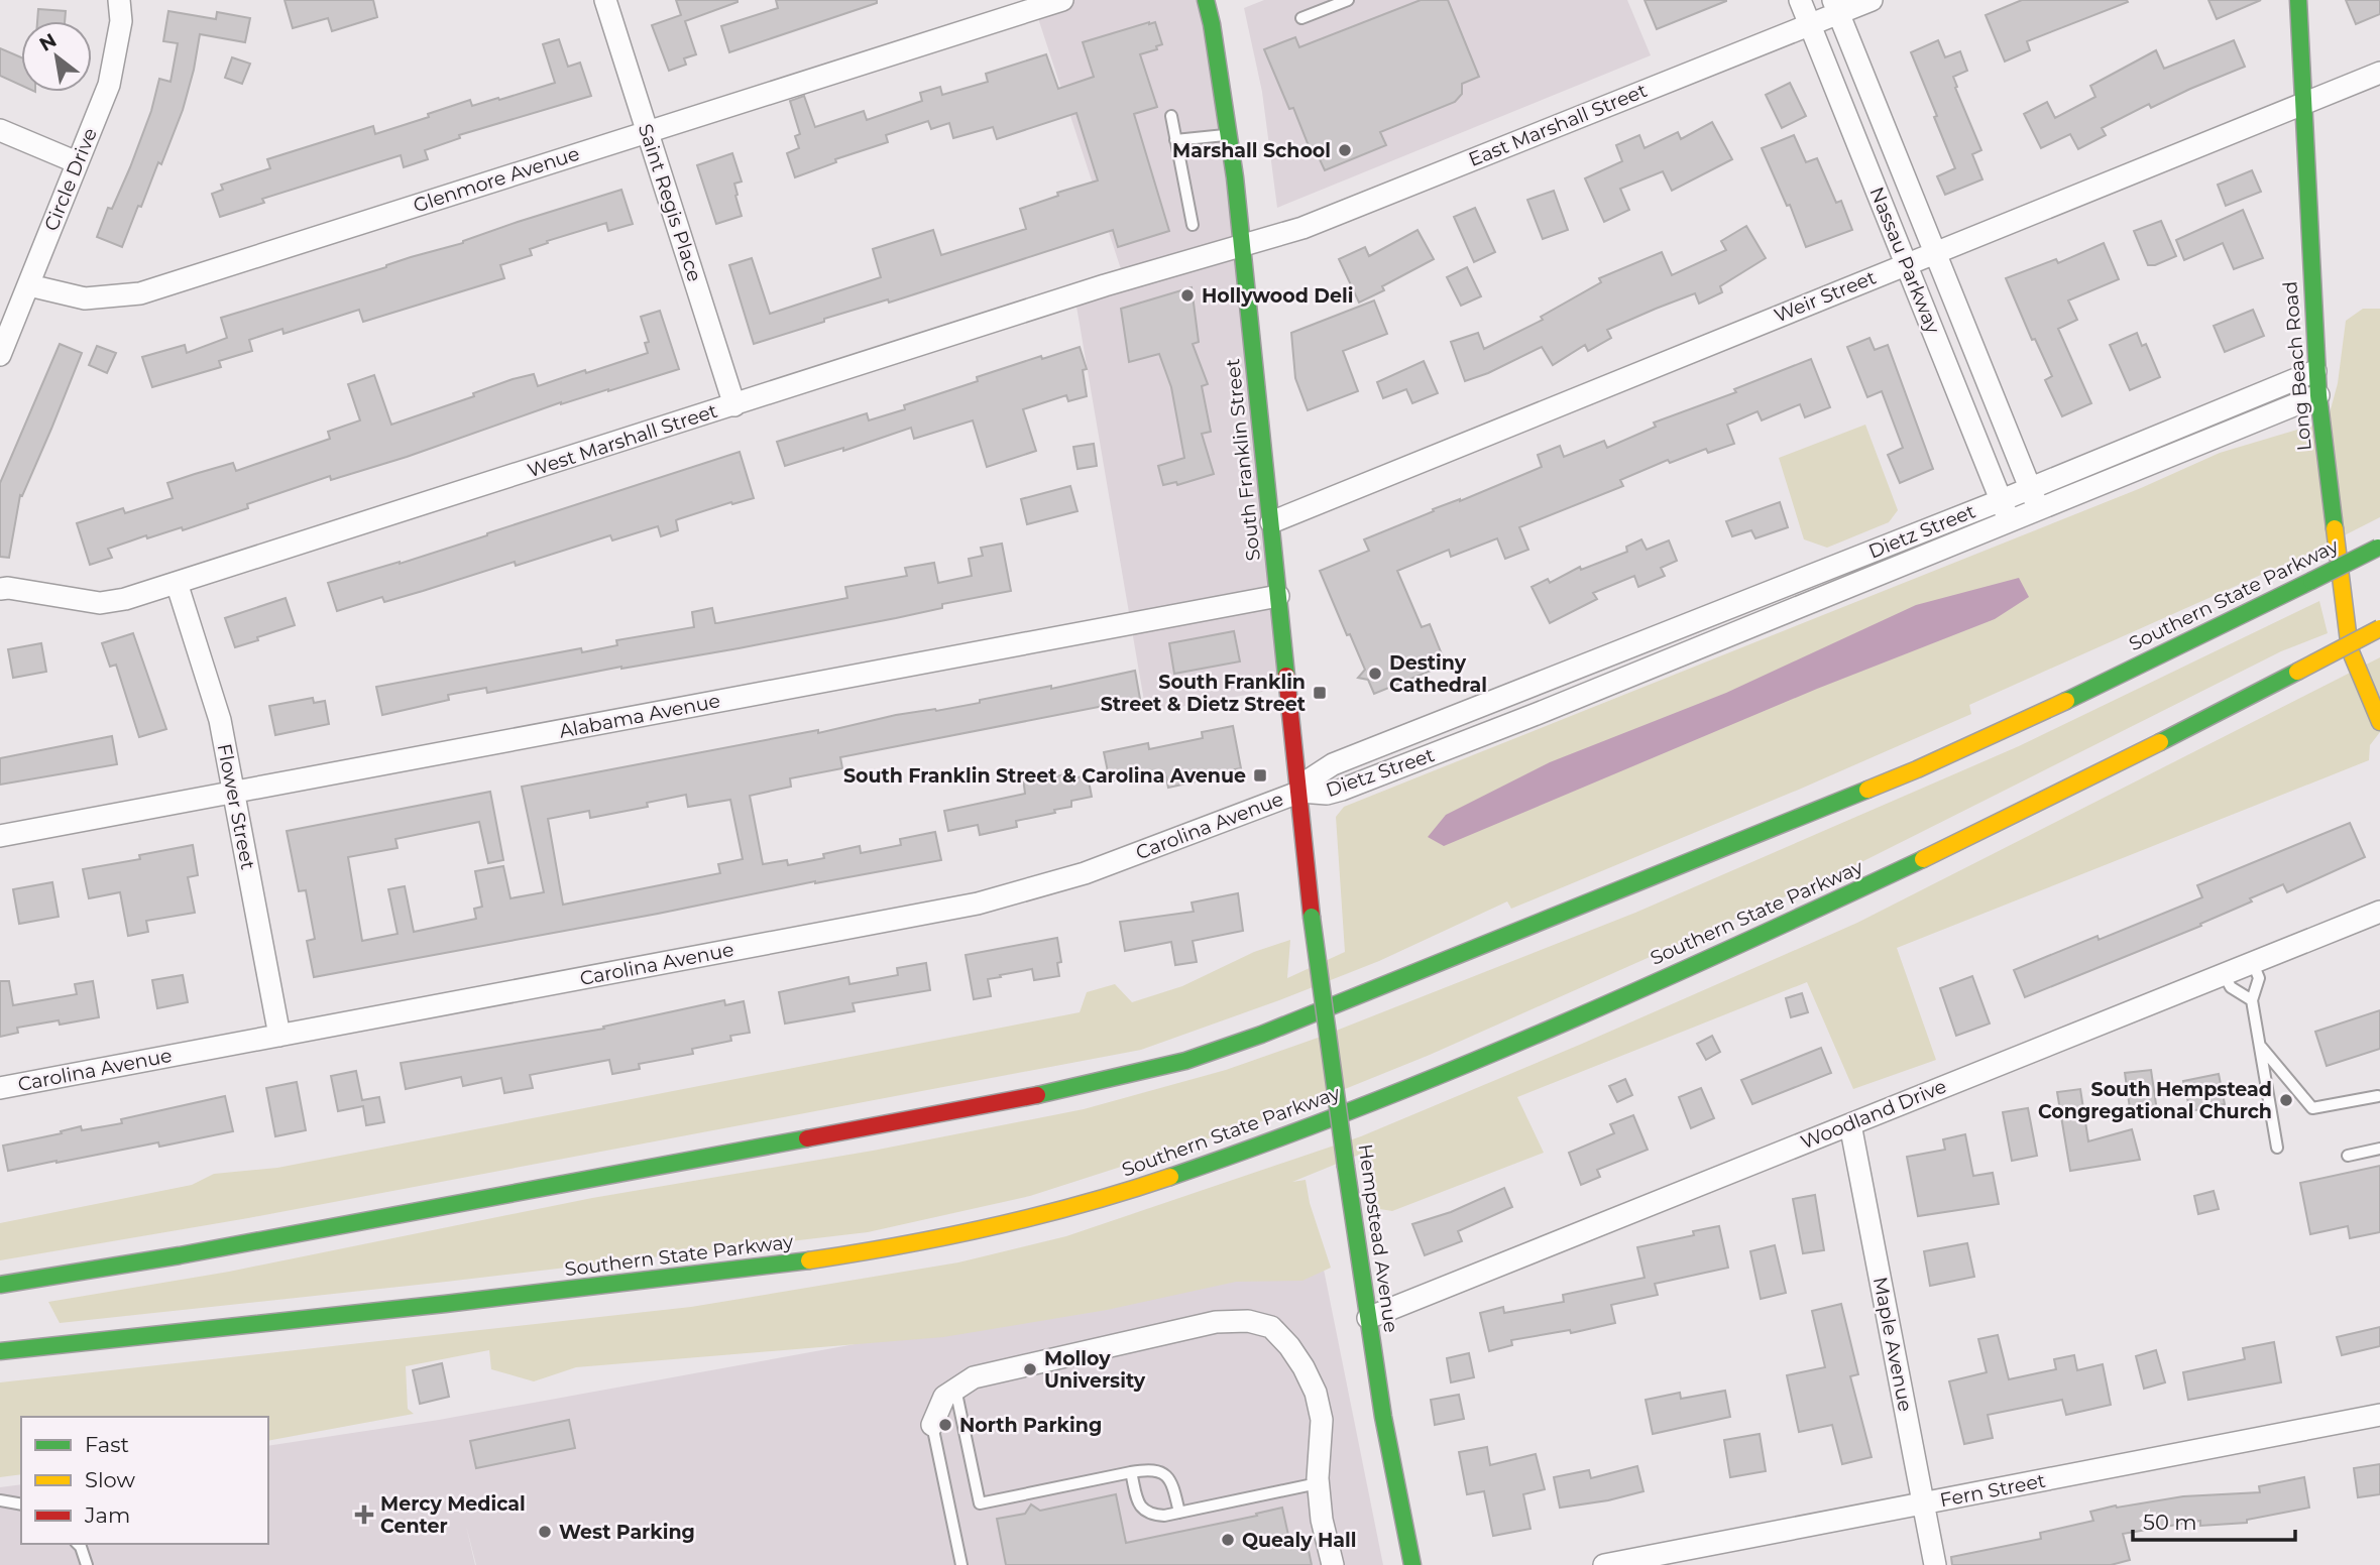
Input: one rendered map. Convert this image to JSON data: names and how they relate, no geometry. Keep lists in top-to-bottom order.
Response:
{
  "streets": {
    "main road": [
      "Long Beach Road",
      "South Franklin Street",
      "Southern State Parkway",
      "Hempstead Avenue"
    ],
    "street": [
      "East Marshall Street",
      "Circle Drive",
      "Glenmore Avenue",
      "Saint Regis Place",
      "Nassau Parkway",
      "Weir Street",
      "West Marshall Street",
      "Dietz Street",
      "Alabama Avenue",
      "Flower Street",
      "Carolina Avenue",
      "Woodland Drive",
      "Maple Avenue",
      "Fern Street"
    ]
  },
  "crossings": [
    ["East Marshall Street", "Nassau Parkway"],
    ["East Marshall Street", "West Marshall Street"],
    ["East Marshall Street", "South Franklin Street"],
    ["Circle Drive", "Glenmore Avenue"],
    ["Glenmore Avenue", "Saint Regis Place"],
    ["Saint Regis Place", "West Marshall Street"],
    ["Nassau Parkway", "Weir Street"],
    ["Nassau Parkway", "Dietz Street"],
    ["Weir Street", "Long Beach Road"],
    ["Weir Street", "South Franklin Street"],
    ["Long Beach Road", "Dietz Street"],
    ["West Marshall Street", "South Franklin Street"],
    ["West Marshall Street", "Flower Street"],
    ["South Franklin Street", "Dietz Street"],
    ["South Franklin Street", "Alabama Avenue"],
    ["South Franklin Street", "Carolina Avenue"],
    ["South Franklin Street", "Hempstead Avenue"],
    ["Dietz Street", "Carolina Avenue"],
    ["Alabama Avenue", "Flower Street"],
    ["Flower Street", "Carolina Avenue"],
    ["Woodland Drive", "Hempstead Avenue"],
    ["Woodland Drive", "Maple Avenue"],
    ["Maple Avenue", "Fern Street"]
  ],
  "places": {
    "other": [
      "Marshall School",
      "Hollywood Deli",
      "Destiny Cathedral",
      "South Hempstead Congregational Church",
      "Molloy University",
      "North Parking",
      "West Parking",
      "Quealy Hall"
    ],
    "transit": ["South Franklin Street & Dietz Street", "South Franklin Street & Carolina Avenue"],
    "health": ["Mercy Medical Center"]
  },
  "legend": ["Fast", "Slow", "Jam"],
  "scale_bar": "50 m",
  "north": "top left"
}
